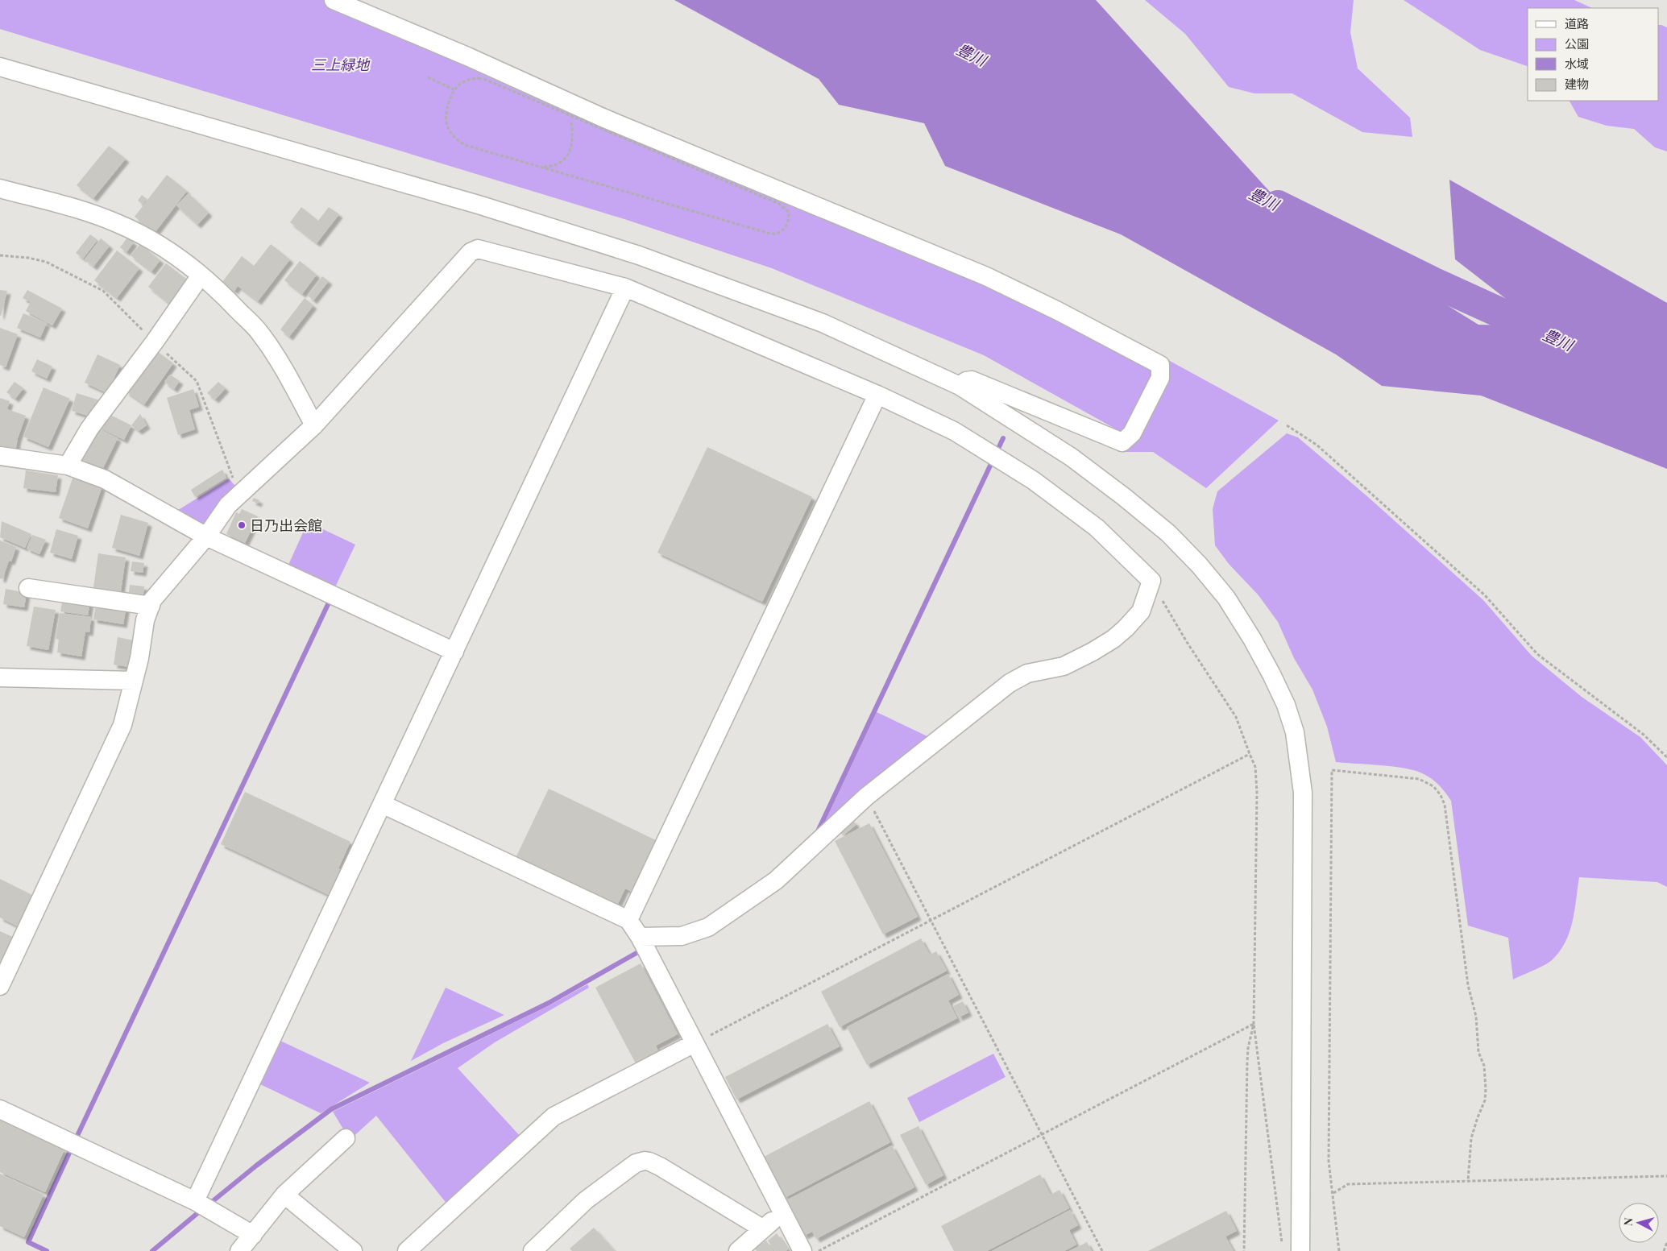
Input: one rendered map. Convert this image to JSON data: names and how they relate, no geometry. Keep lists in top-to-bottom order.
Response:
{
  "water": ["豊川"],
  "parks": ["三上緑地"],
  "places": ["日乃出会館"],
  "legend": [
    "道路",
    "公園",
    "水域",
    "建物"
  ],
  "north": "left"
}
